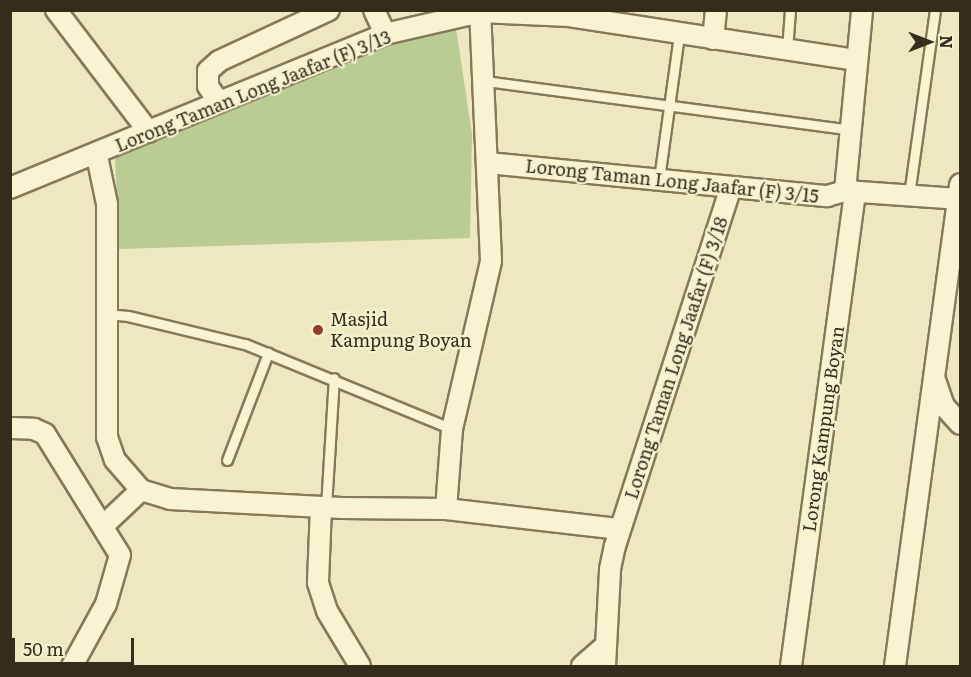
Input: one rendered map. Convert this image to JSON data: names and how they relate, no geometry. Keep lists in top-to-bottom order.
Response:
{
  "streets": {
    "street": [
      "Lorong Taman Long Jaafar (F) 3/13",
      "Lorong Taman Long Jaafar (F) 3/15",
      "Lorong Taman Long Jaafar (F) 3/18",
      "Lorong Kampung Boyan"
    ]
  },
  "crossings": [
    ["Lorong Taman Long Jaafar (F) 3/13", "Lorong Kampung Boyan"],
    ["Lorong Taman Long Jaafar (F) 3/15", "Lorong Taman Long Jaafar (F) 3/18"],
    ["Lorong Taman Long Jaafar (F) 3/15", "Lorong Kampung Boyan"]
  ],
  "places": ["Masjid Kampung Boyan"],
  "scale_bar": "50 m",
  "north": "right"
}
